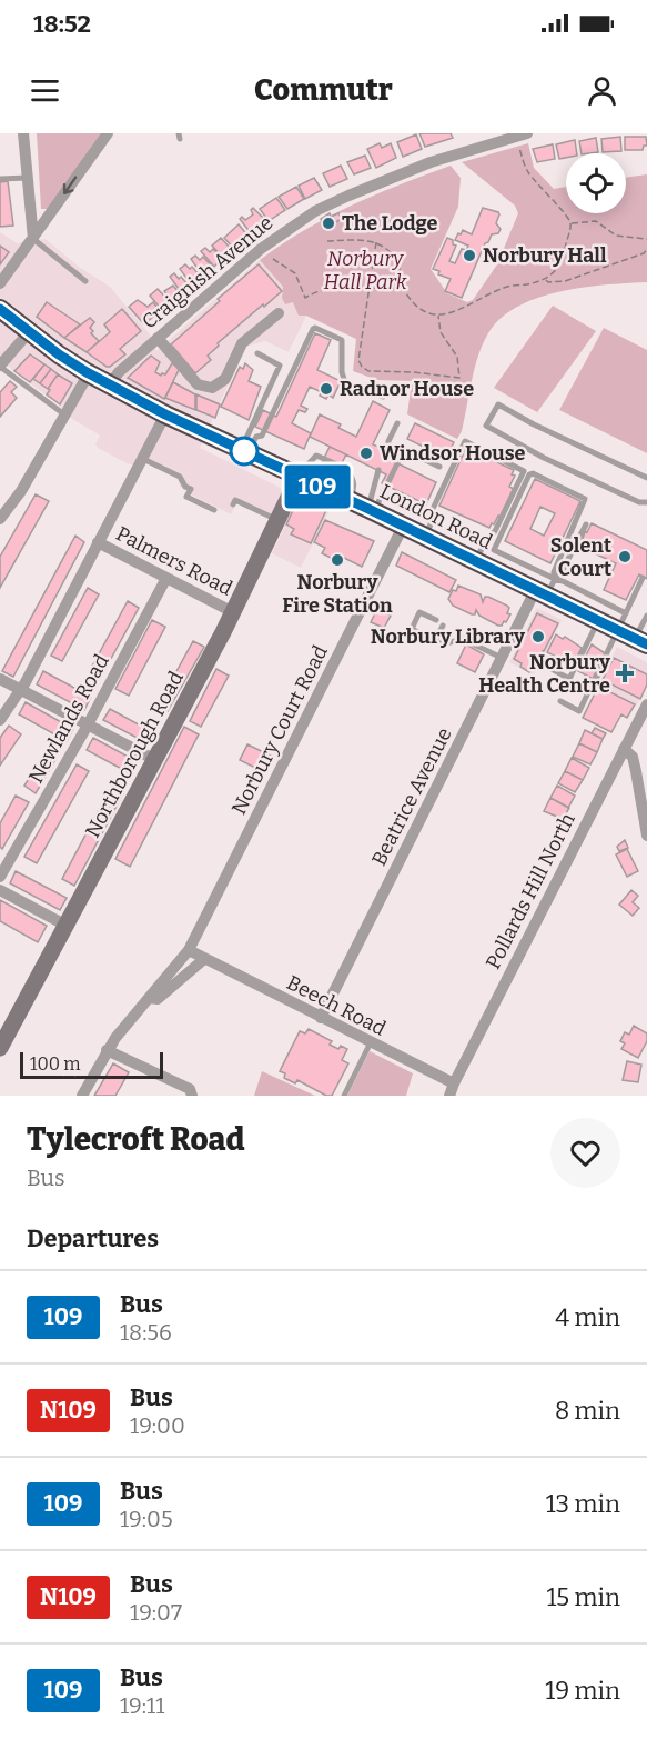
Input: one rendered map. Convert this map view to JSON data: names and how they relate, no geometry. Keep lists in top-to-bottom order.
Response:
{
  "streets": {
    "highway": ["London Road"],
    "street": [
      "Craignish Avenue",
      "Palmers Road",
      "Newlands Road",
      "Norbury Court Road",
      "Northborough Road",
      "Beatrice Avenue",
      "Pollards Hill North",
      "Beech Road"
    ]
  },
  "crossings": [
    ["Craignish Avenue", "London Road"],
    ["London Road", "Norbury Court Road"],
    ["London Road", "Northborough Road"],
    ["London Road", "Beatrice Avenue"],
    ["Palmers Road", "Newlands Road"],
    ["Palmers Road", "Northborough Road"],
    ["Norbury Court Road", "Beech Road"],
    ["Beatrice Avenue", "Beech Road"],
    ["Pollards Hill North", "Beech Road"]
  ],
  "parks": ["Norbury Hall Park"],
  "places": {
    "other": [
      "The Lodge",
      "Norbury Hall",
      "Radnor House",
      "Windsor House",
      "Solent Court",
      "Norbury Fire Station",
      "Norbury Library"
    ],
    "health": ["Norbury Health Centre"]
  },
  "lines": ["bus line 109"],
  "scale_bar": "100 m",
  "page": {
    "status": "18:52",
    "header": "Commutr",
    "on_map": "109",
    "scale": "100 m",
    "heading": [
      ["Tylecroft Road", "Bus"],
      "Departures"
    ],
    "list": [
      {
        "mark": "109",
        "name": "Bus",
        "note": "18:56",
        "value": "4 min"
      },
      {
        "mark": "N109",
        "name": "Bus",
        "note": "19:00",
        "value": "8 min"
      },
      {
        "mark": "109",
        "name": "Bus",
        "note": "19:05",
        "value": "13 min"
      },
      {
        "mark": "N109",
        "name": "Bus",
        "note": "19:07",
        "value": "15 min"
      },
      {
        "mark": "109",
        "name": "Bus",
        "note": "19:11",
        "value": "19 min"
      }
    ]
  }
}
